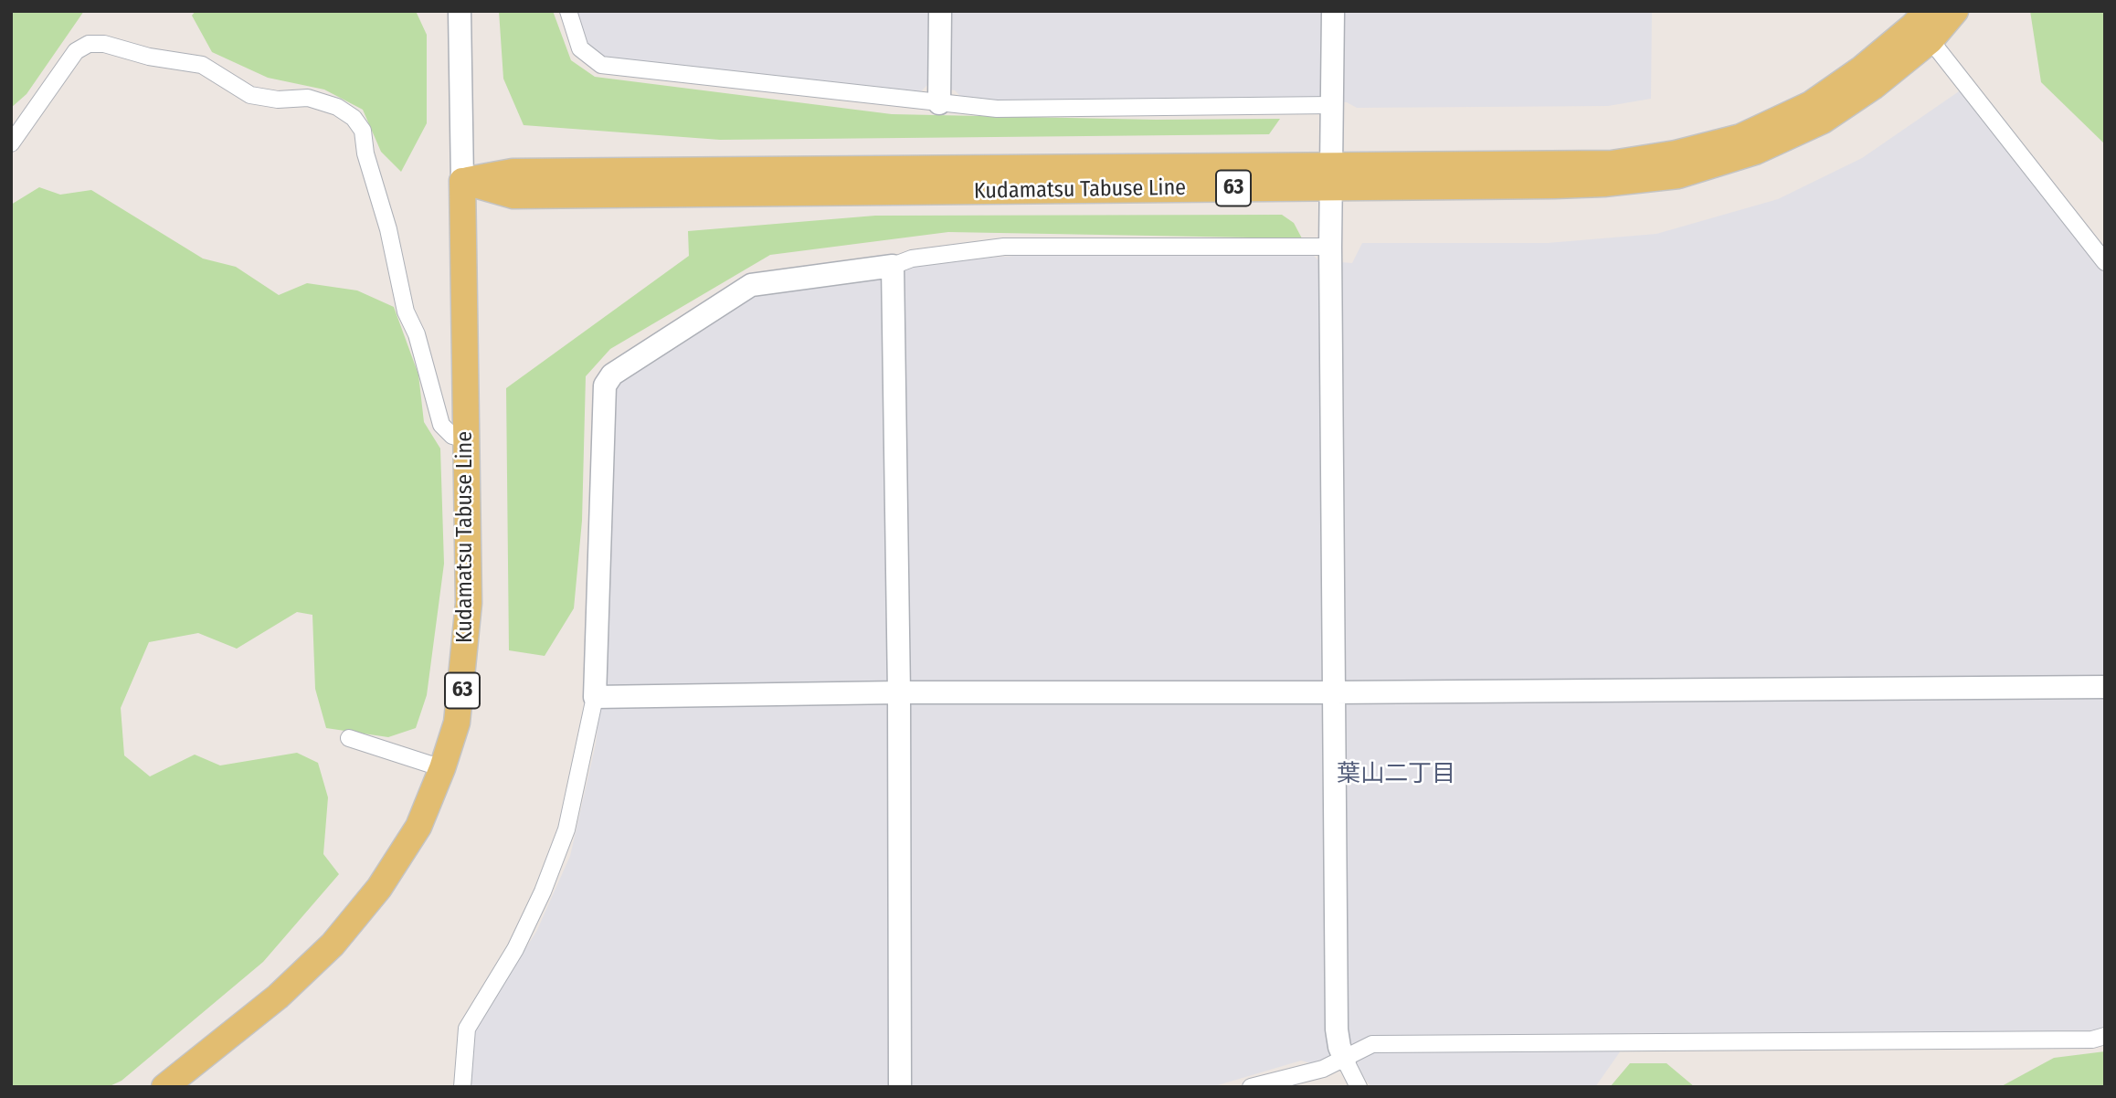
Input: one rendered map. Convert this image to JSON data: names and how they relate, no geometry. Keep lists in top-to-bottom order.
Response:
{
  "streets": {
    "main road": ["63", "Kudamatsu Tabuse Line"]
  },
  "districts": ["葉山二丁目"]
}
